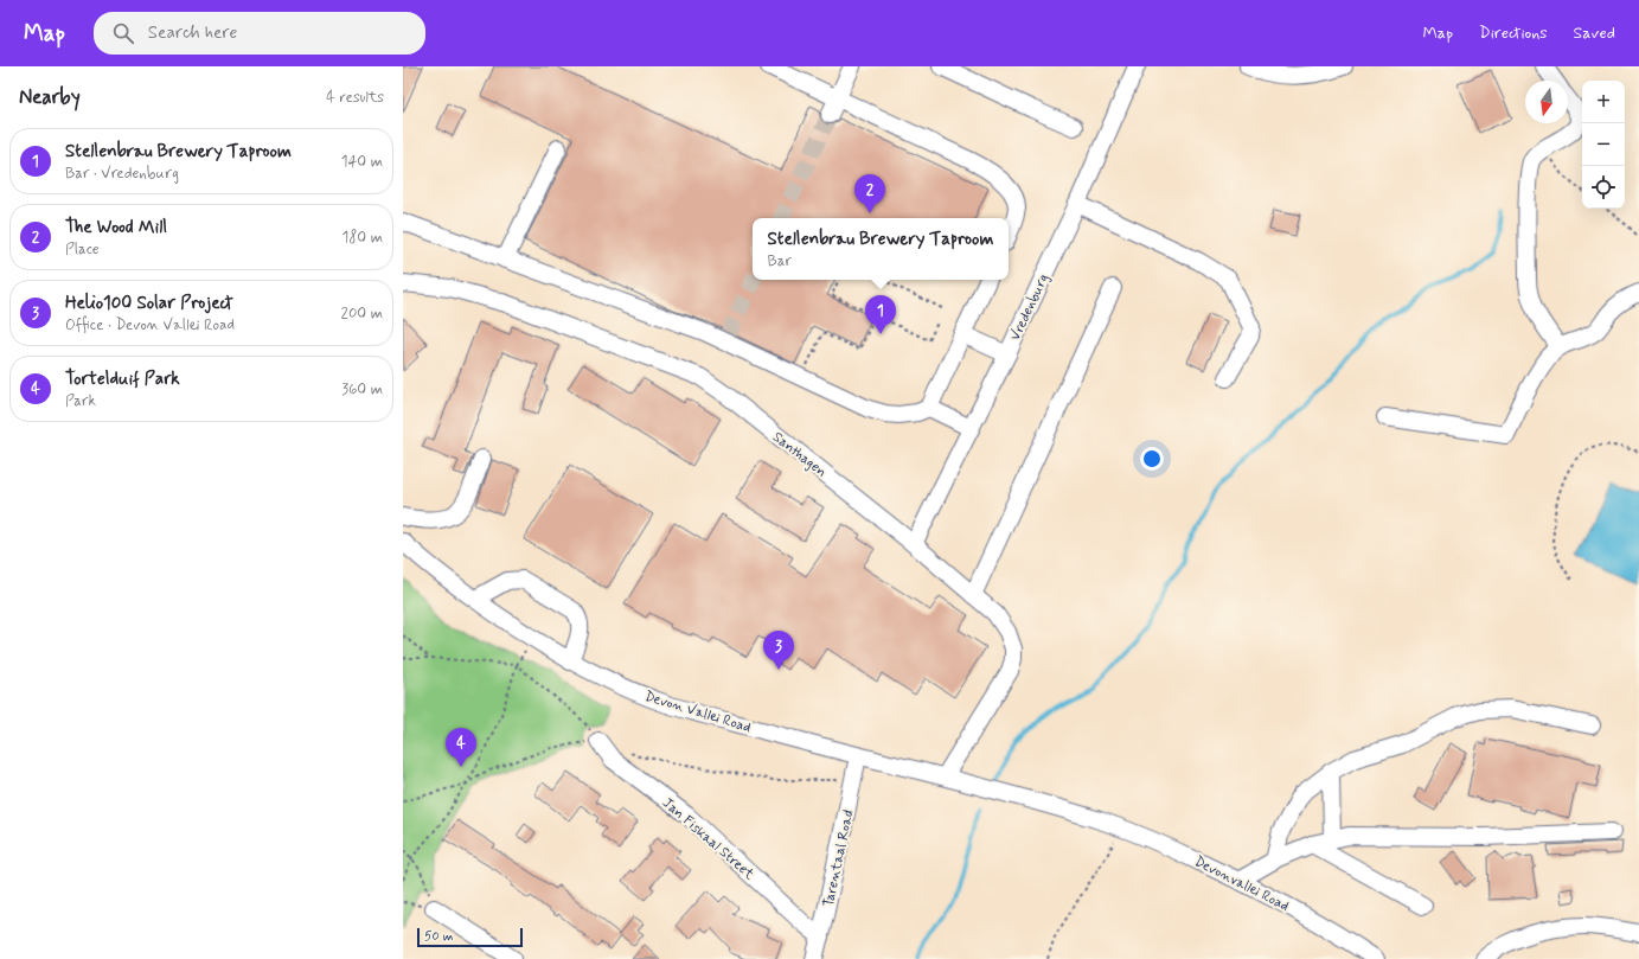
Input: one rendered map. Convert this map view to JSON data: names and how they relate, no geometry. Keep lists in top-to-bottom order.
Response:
{
  "streets": {
    "street": [
      "Vredenburg",
      "Santhagen",
      "Devon Vallei Road",
      "Jan Fiskaal Street",
      "Tarentaal Road",
      "Devonvallei Road"
    ]
  },
  "crossings": [
    ["Vredenburg", "Santhagen"],
    ["Santhagen", "Devon Vallei Road"],
    ["Devon Vallei Road", "Tarentaal Road"],
    ["Devon Vallei Road", "Devonvallei Road"],
    ["Jan Fiskaal Street", "Tarentaal Road"]
  ],
  "scale_bar": "50 m",
  "north": "bottom",
  "page": {
    "header": "Map",
    "search": "Search here",
    "nav": ["Map", "Directions", "Saved"],
    "heading": ["Nearby", "4 results"],
    "map_buttons": ["+", "−"],
    "list": [
      {
        "mark": "1",
        "name": "Stellenbrau Brewery Taproom",
        "note": "Bar · Vredenburg",
        "value": "140 m"
      },
      {
        "mark": "2",
        "name": "The Wood Mill",
        "note": "Place",
        "value": "180 m"
      },
      {
        "mark": "3",
        "name": "Helio100 Solar Project",
        "note": "Office · Devon Vallei Road",
        "value": "200 m"
      },
      {
        "mark": "4",
        "name": "Tortelduif Park",
        "note": "Park",
        "value": "360 m"
      }
    ],
    "pins": [
      "2",
      "1",
      "3",
      "4"
    ],
    "popup": ["Stellenbrau Brewery Taproom", "Bar"],
    "scale": "50 m"
  }
}
